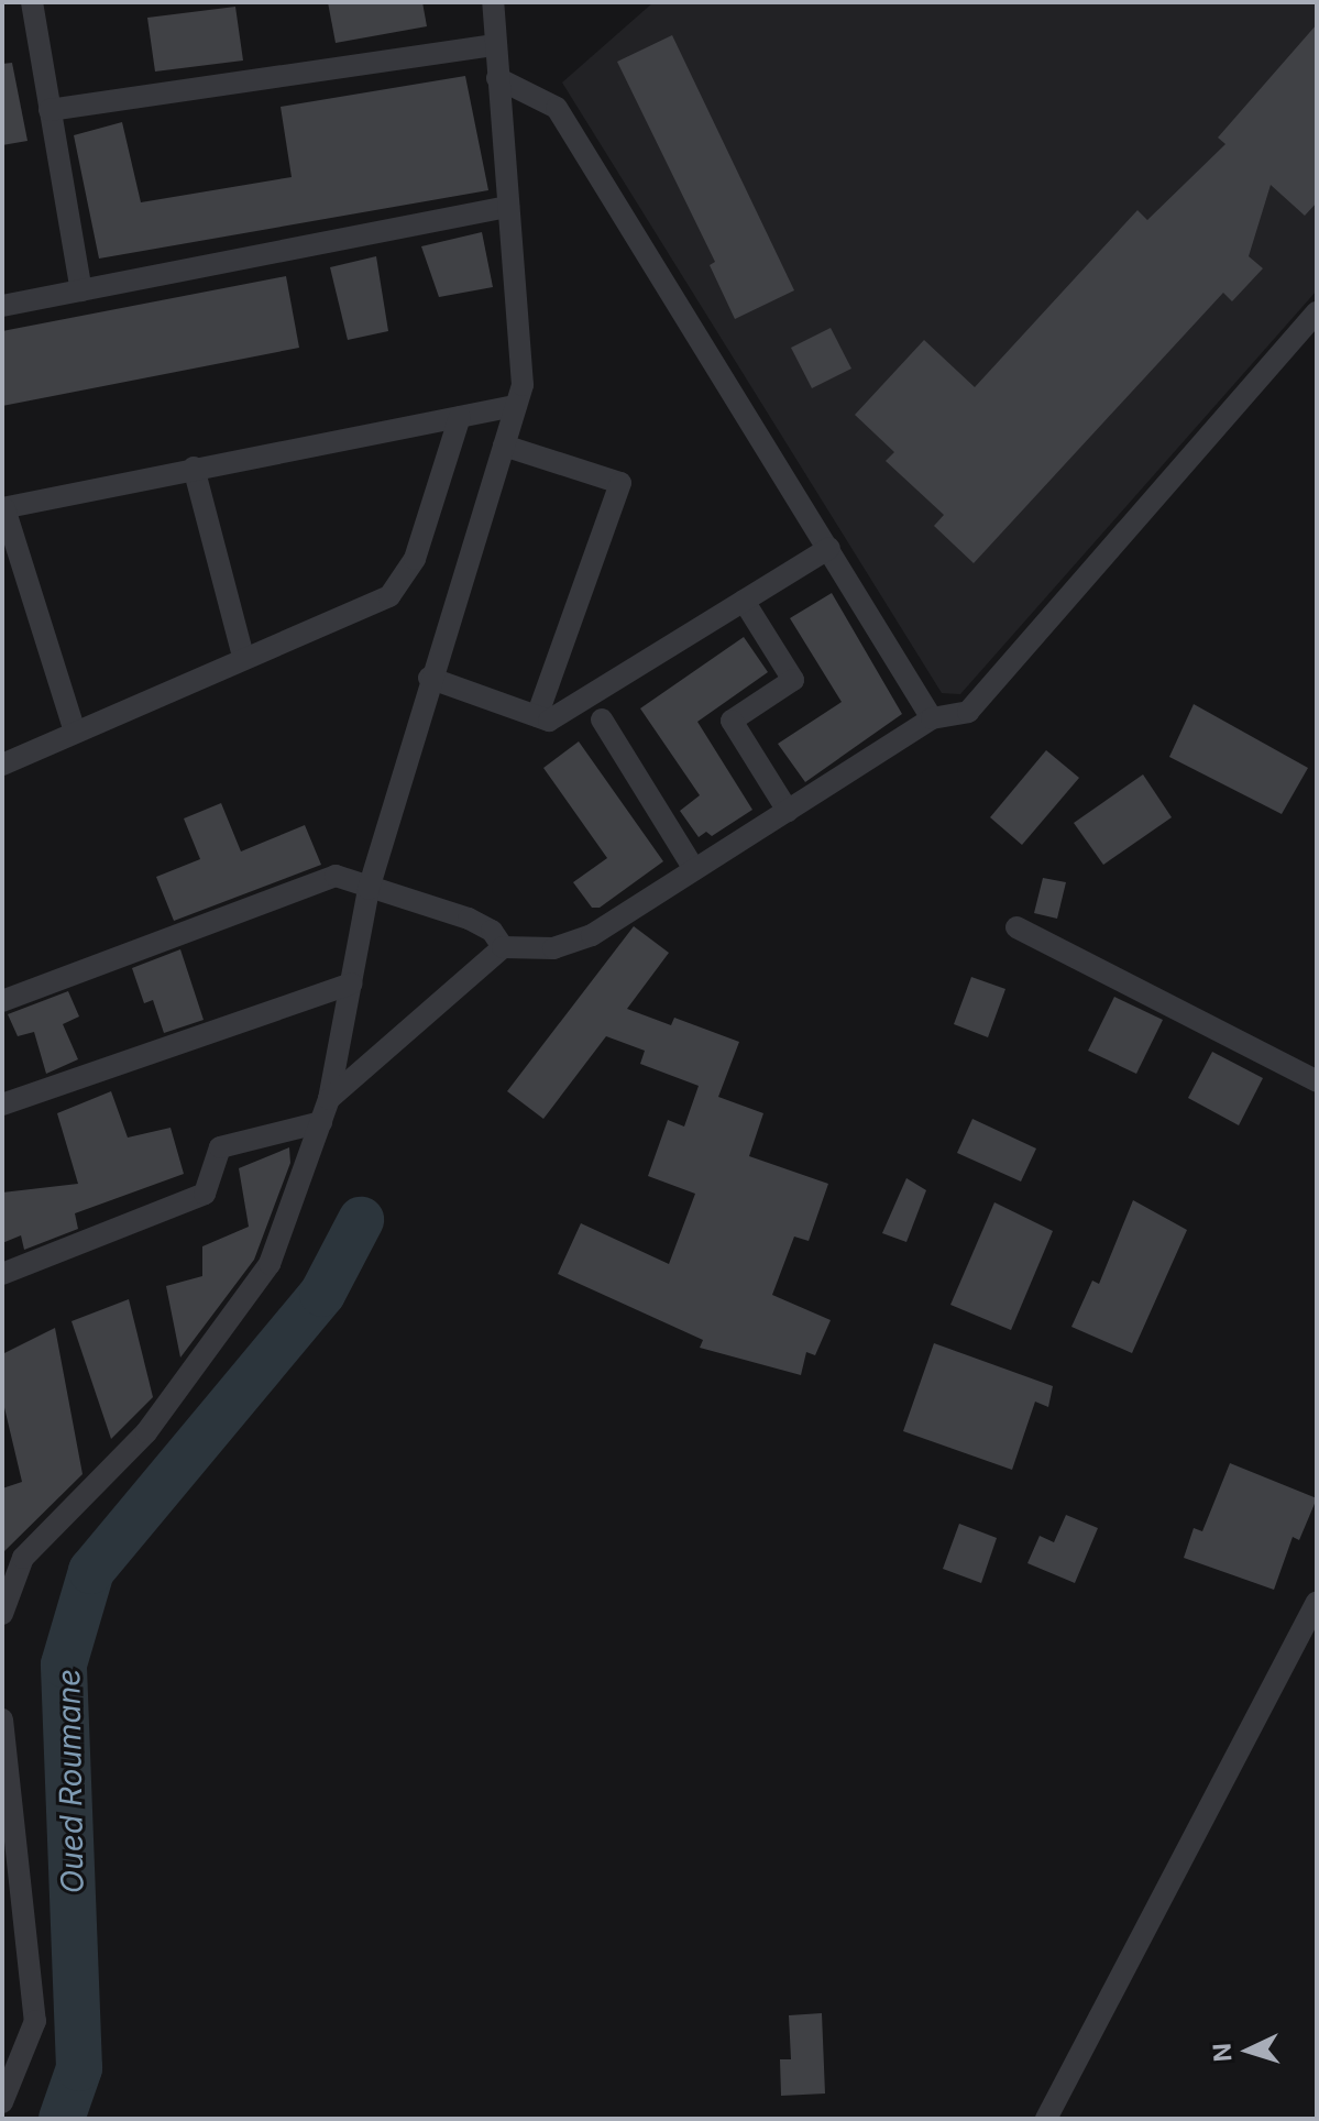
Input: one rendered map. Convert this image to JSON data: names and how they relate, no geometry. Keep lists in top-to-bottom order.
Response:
{
  "water": ["Oued Roumane"],
  "north": "left"
}
